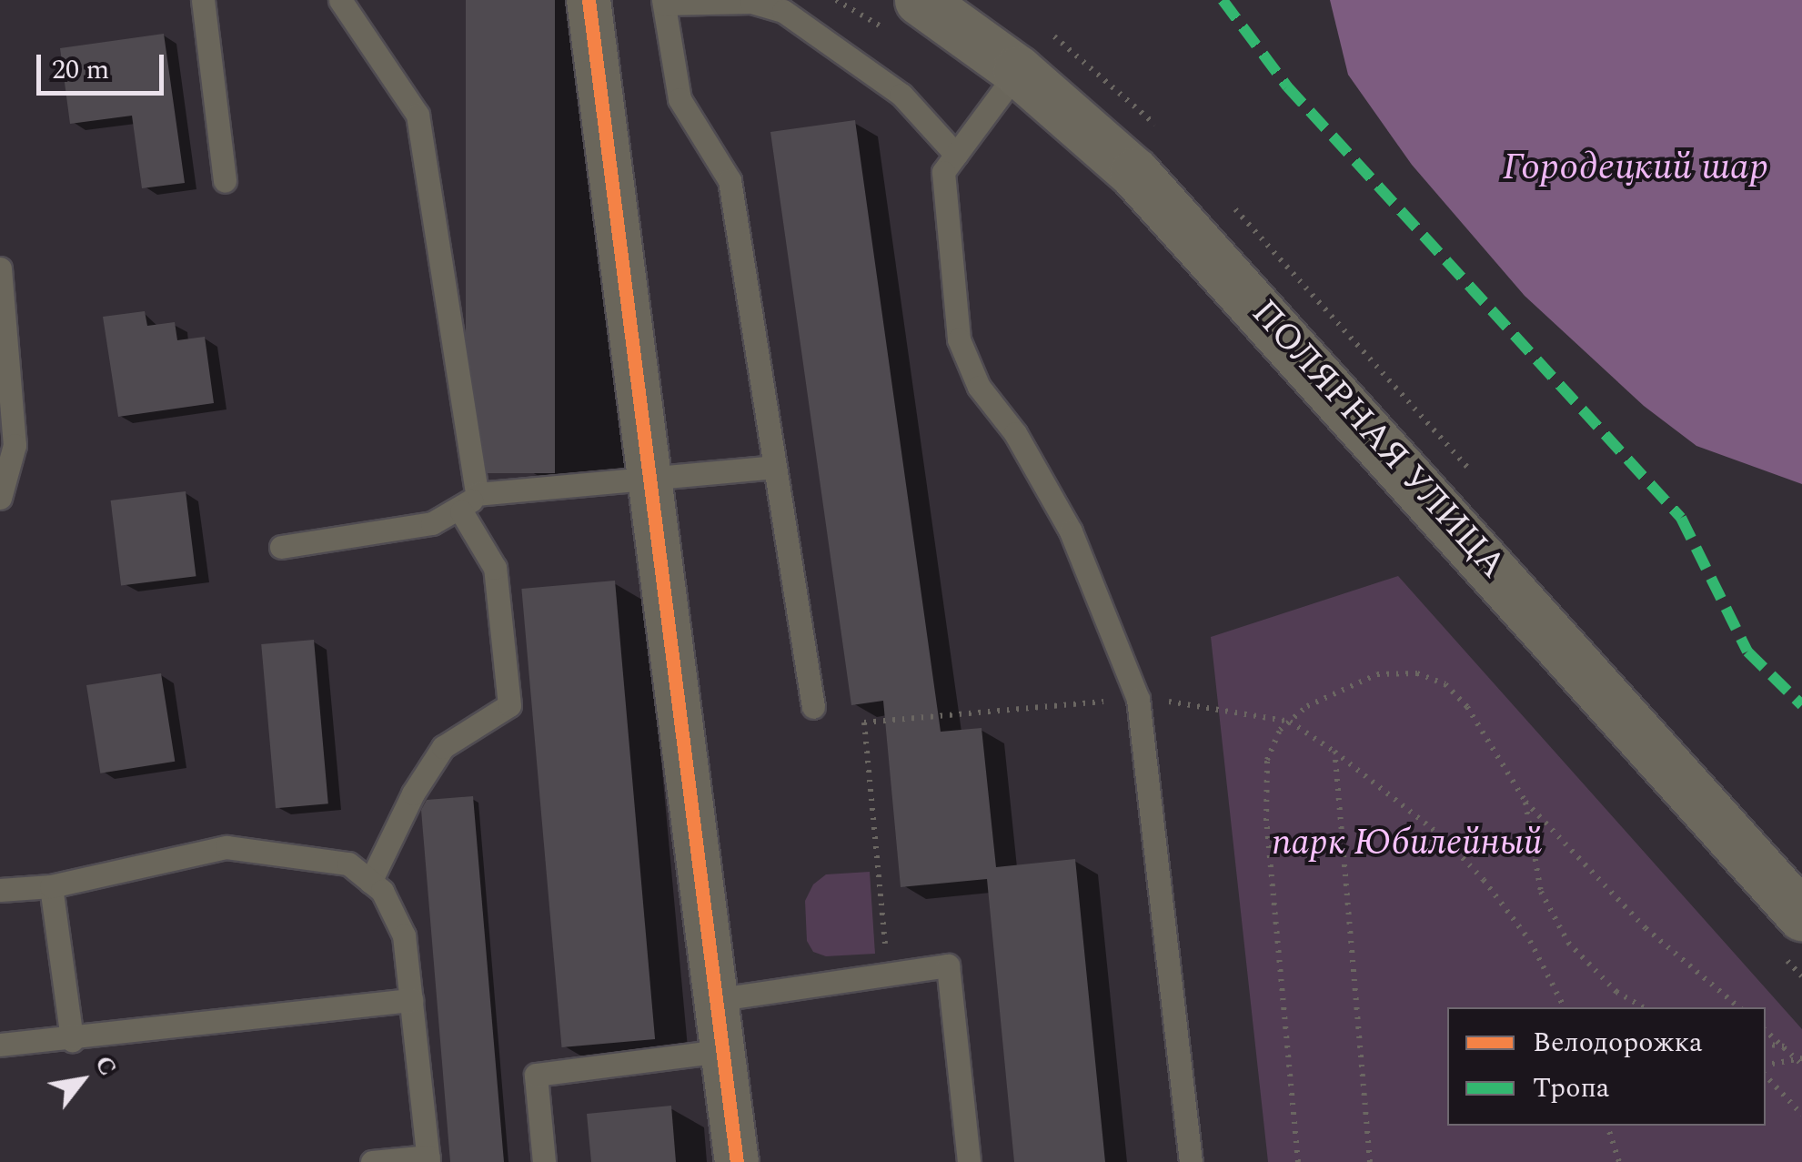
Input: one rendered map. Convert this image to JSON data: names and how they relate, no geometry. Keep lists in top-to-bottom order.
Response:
{
  "streets": {
    "main road": ["ПОЛЯРНАЯ УЛИЦА"]
  },
  "water": ["Городецкий шар"],
  "parks": ["парк Юбилейный"],
  "legend": ["Велодорожка", "Тропа"],
  "scale_bar": "20 m",
  "north": "top right"
}
